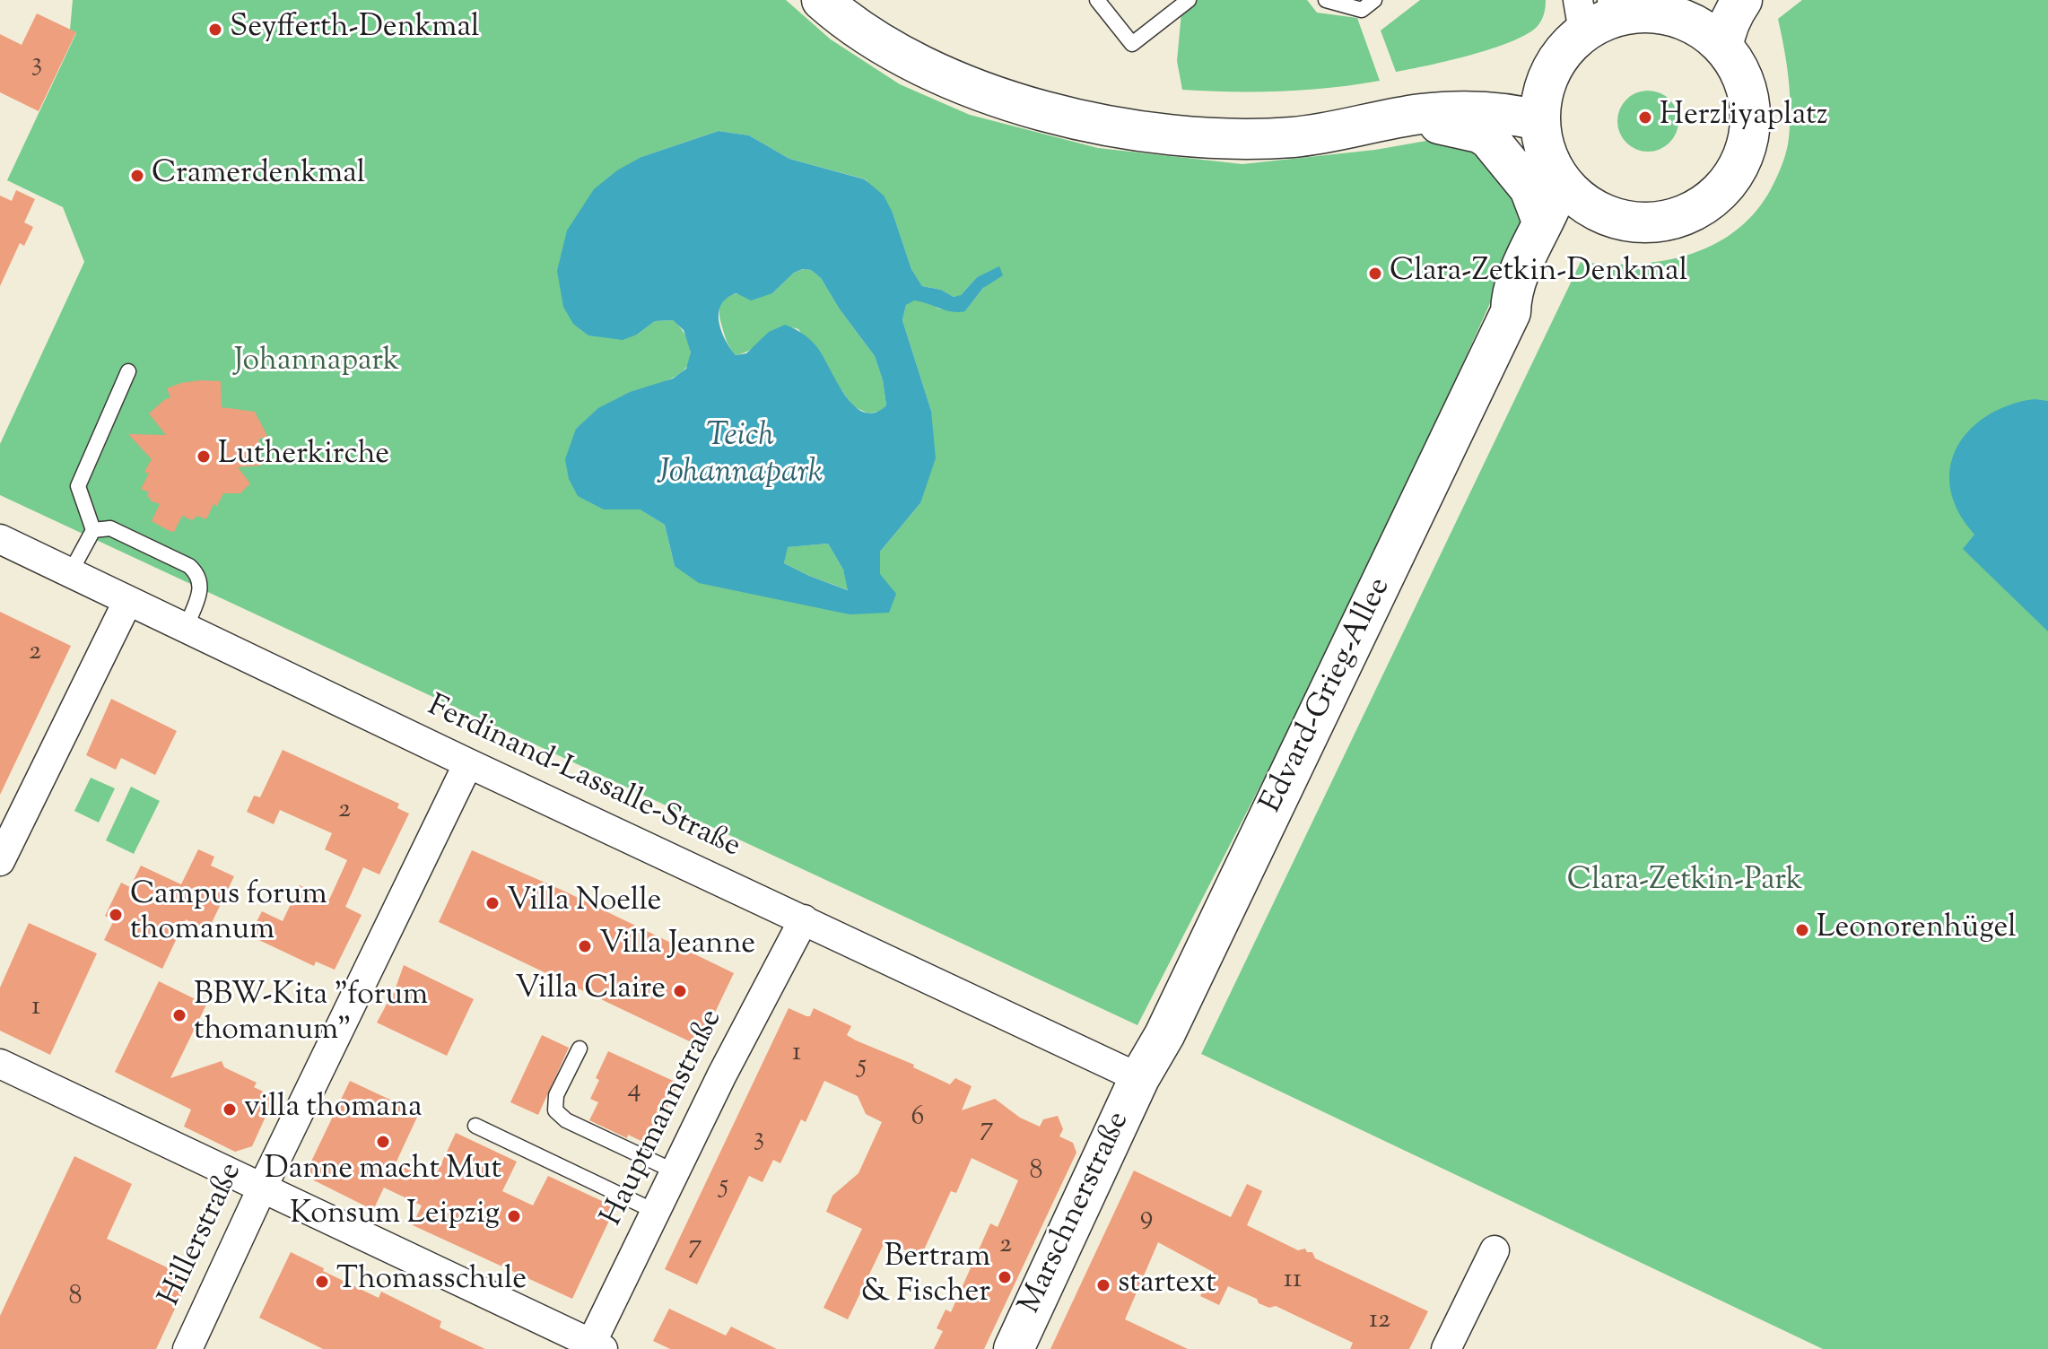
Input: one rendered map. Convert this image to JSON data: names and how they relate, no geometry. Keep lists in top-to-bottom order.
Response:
{
  "streets": {
    "main road": ["Edvard-Grieg-Allee", "Marschnerstraße"],
    "street": ["Ferdinand-Lassalle-Straße", "Hauptmannstraße", "Hillerstraße"]
  },
  "crossings": [
    ["Edvard-Grieg-Allee", "Ferdinand-Lassalle-Straße"],
    ["Edvard-Grieg-Allee", "Marschnerstraße"],
    ["Ferdinand-Lassalle-Straße", "Hauptmannstraße"],
    ["Ferdinand-Lassalle-Straße", "Marschnerstraße"],
    ["Ferdinand-Lassalle-Straße", "Hillerstraße"]
  ],
  "water": ["Teich Johannapark"],
  "parks": ["Johannapark", "Clara-Zetkin-Park"],
  "places": [
    "Seyfferth-Denkmal",
    "Herzliyaplatz",
    "Cramerdenkmal",
    "Clara-Zetkin-Denkmal",
    "Lutherkirche",
    "Villa Noelle",
    "Campus forum thomanum",
    "Leonorenhügel",
    "Villa Jeanne",
    "Villa Claire",
    "BBW-Kita \"forum thomanum\"",
    "villa thomana",
    "Danne macht Mut",
    "Konsum Leipzig",
    "Bertram & Fischer",
    "Thomasschule",
    "startext"
  ],
  "house_numbers": [
    "3",
    "2",
    "2",
    "1",
    "1",
    "5",
    "4",
    "6",
    "7",
    "3",
    "8",
    "5",
    "9",
    "2",
    "7",
    "11",
    "8",
    "12"
  ]
}
